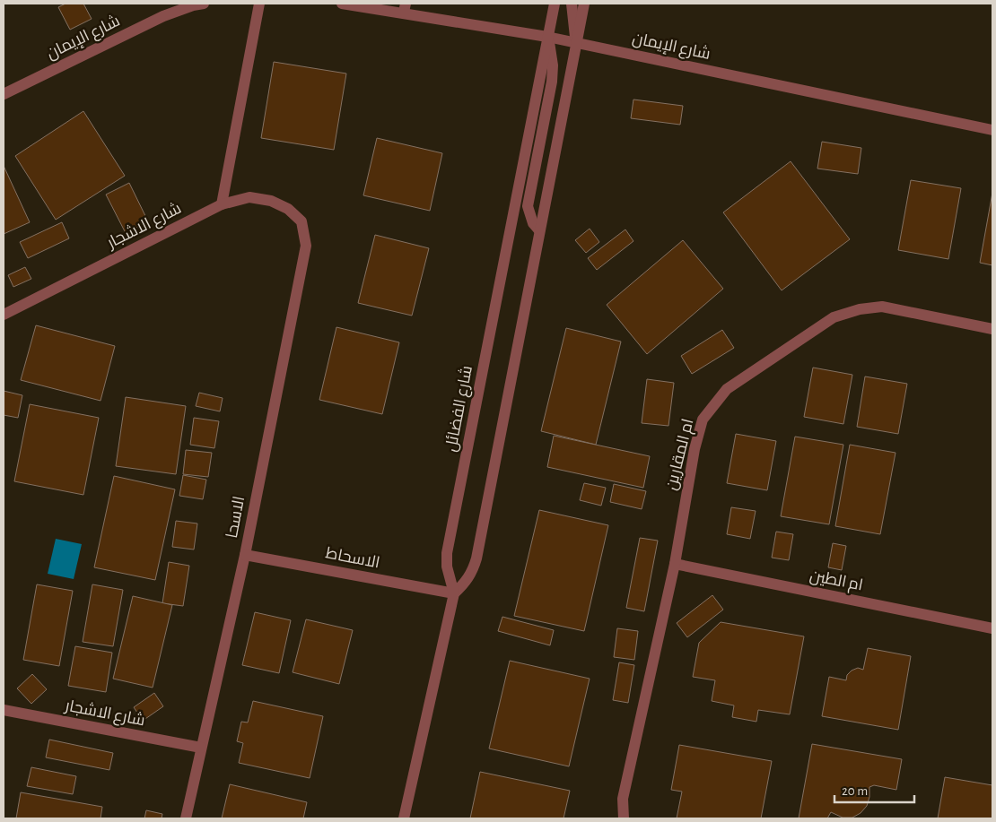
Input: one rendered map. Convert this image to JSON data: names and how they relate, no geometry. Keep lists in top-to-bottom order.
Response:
{
  "streets": {
    "street": [
      "شارع الإيمان",
      "شارع الاشجار",
      "شارع الفضائل",
      "ام المقارين",
      "الاسحا",
      "الاسحاط",
      "ام الطين"
    ]
  },
  "crossings": [
    ["شارع الإيمان", "شارع الفضائل"],
    ["شارع الاشجار", "الاسحا"],
    ["شارع الفضائل", "الاسحاط"],
    ["ام المقارين", "ام الطين"],
    ["الاسحا", "الاسحاط"]
  ],
  "scale_bar": "20 m"
}
